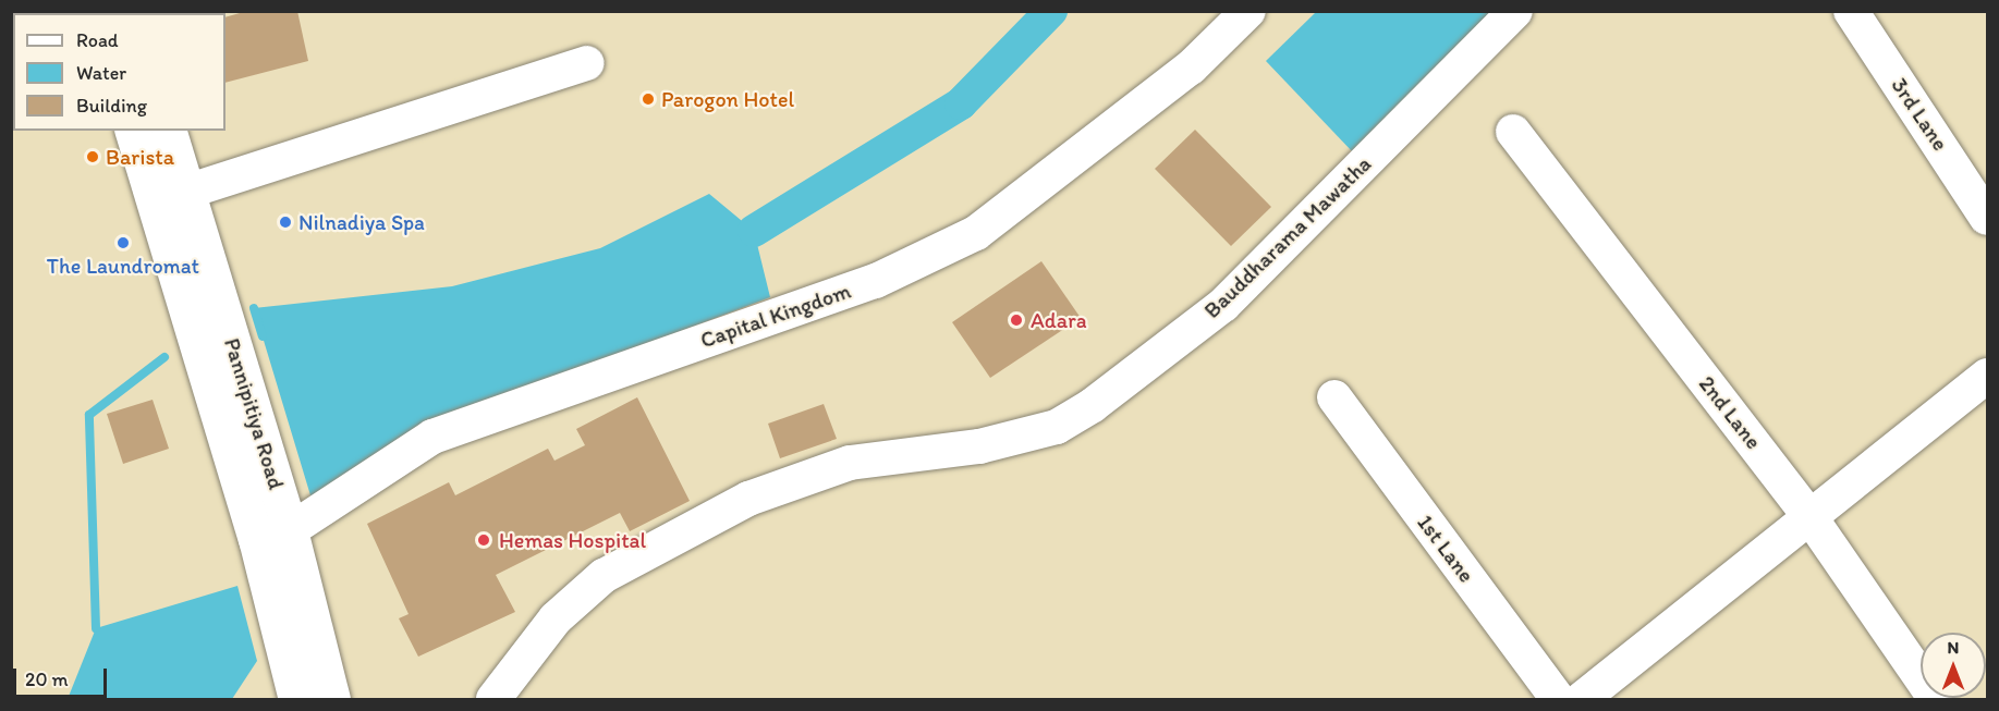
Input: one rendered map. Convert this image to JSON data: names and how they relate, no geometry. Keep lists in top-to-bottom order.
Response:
{
  "streets": {
    "main road": ["Pannipitiya Road"],
    "street": [
      "3rd Lane",
      "Bauddharama Mawatha",
      "Capital Kingdom",
      "2nd Lane",
      "1st Lane"
    ]
  },
  "crossings": [
    ["Capital Kingdom", "Pannipitiya Road"]
  ],
  "places": [
    "Parogon Hotel",
    "Barista",
    "Nilnadiya Spa",
    "The Laundromat",
    "Adara",
    "Hemas Hospital"
  ],
  "legend": ["Road", "Water", "Building"],
  "scale_bar": "20 m",
  "north": "top"
}
